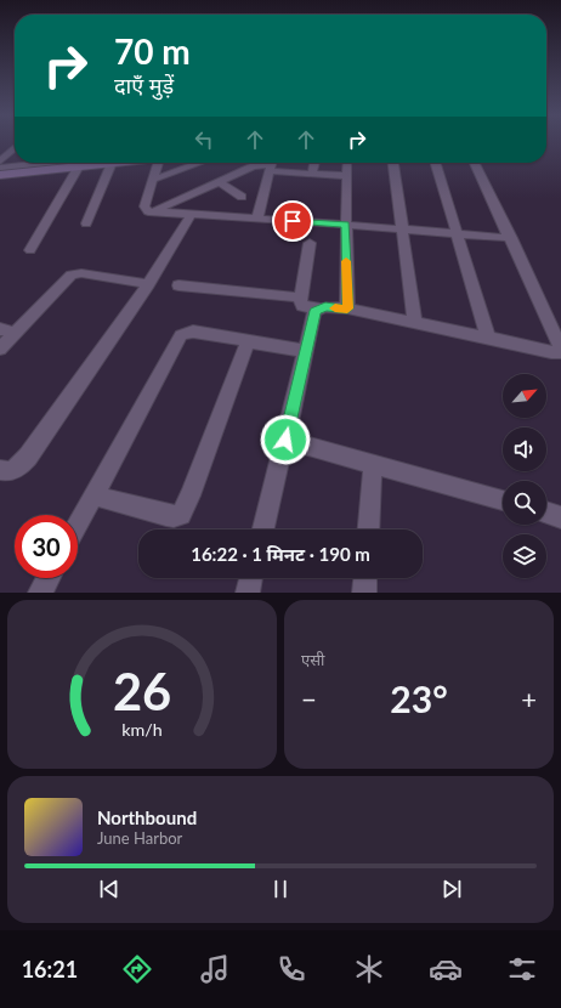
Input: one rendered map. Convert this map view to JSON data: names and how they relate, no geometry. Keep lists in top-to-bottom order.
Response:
{
  "north": "top right",
  "page": {
    "turn": ["70 m", "दाएँ मुड़ें"],
    "limit": "30",
    "trip": "16:22 · 1 मिनट · 190 m",
    "tile": "एसी",
    "heat": ["−", "23°", "+"],
    "song": ["Northbound", "June Harbor"],
    "tabs": "16:21",
    "gauge": ["26", "km/h"]
  }
}
